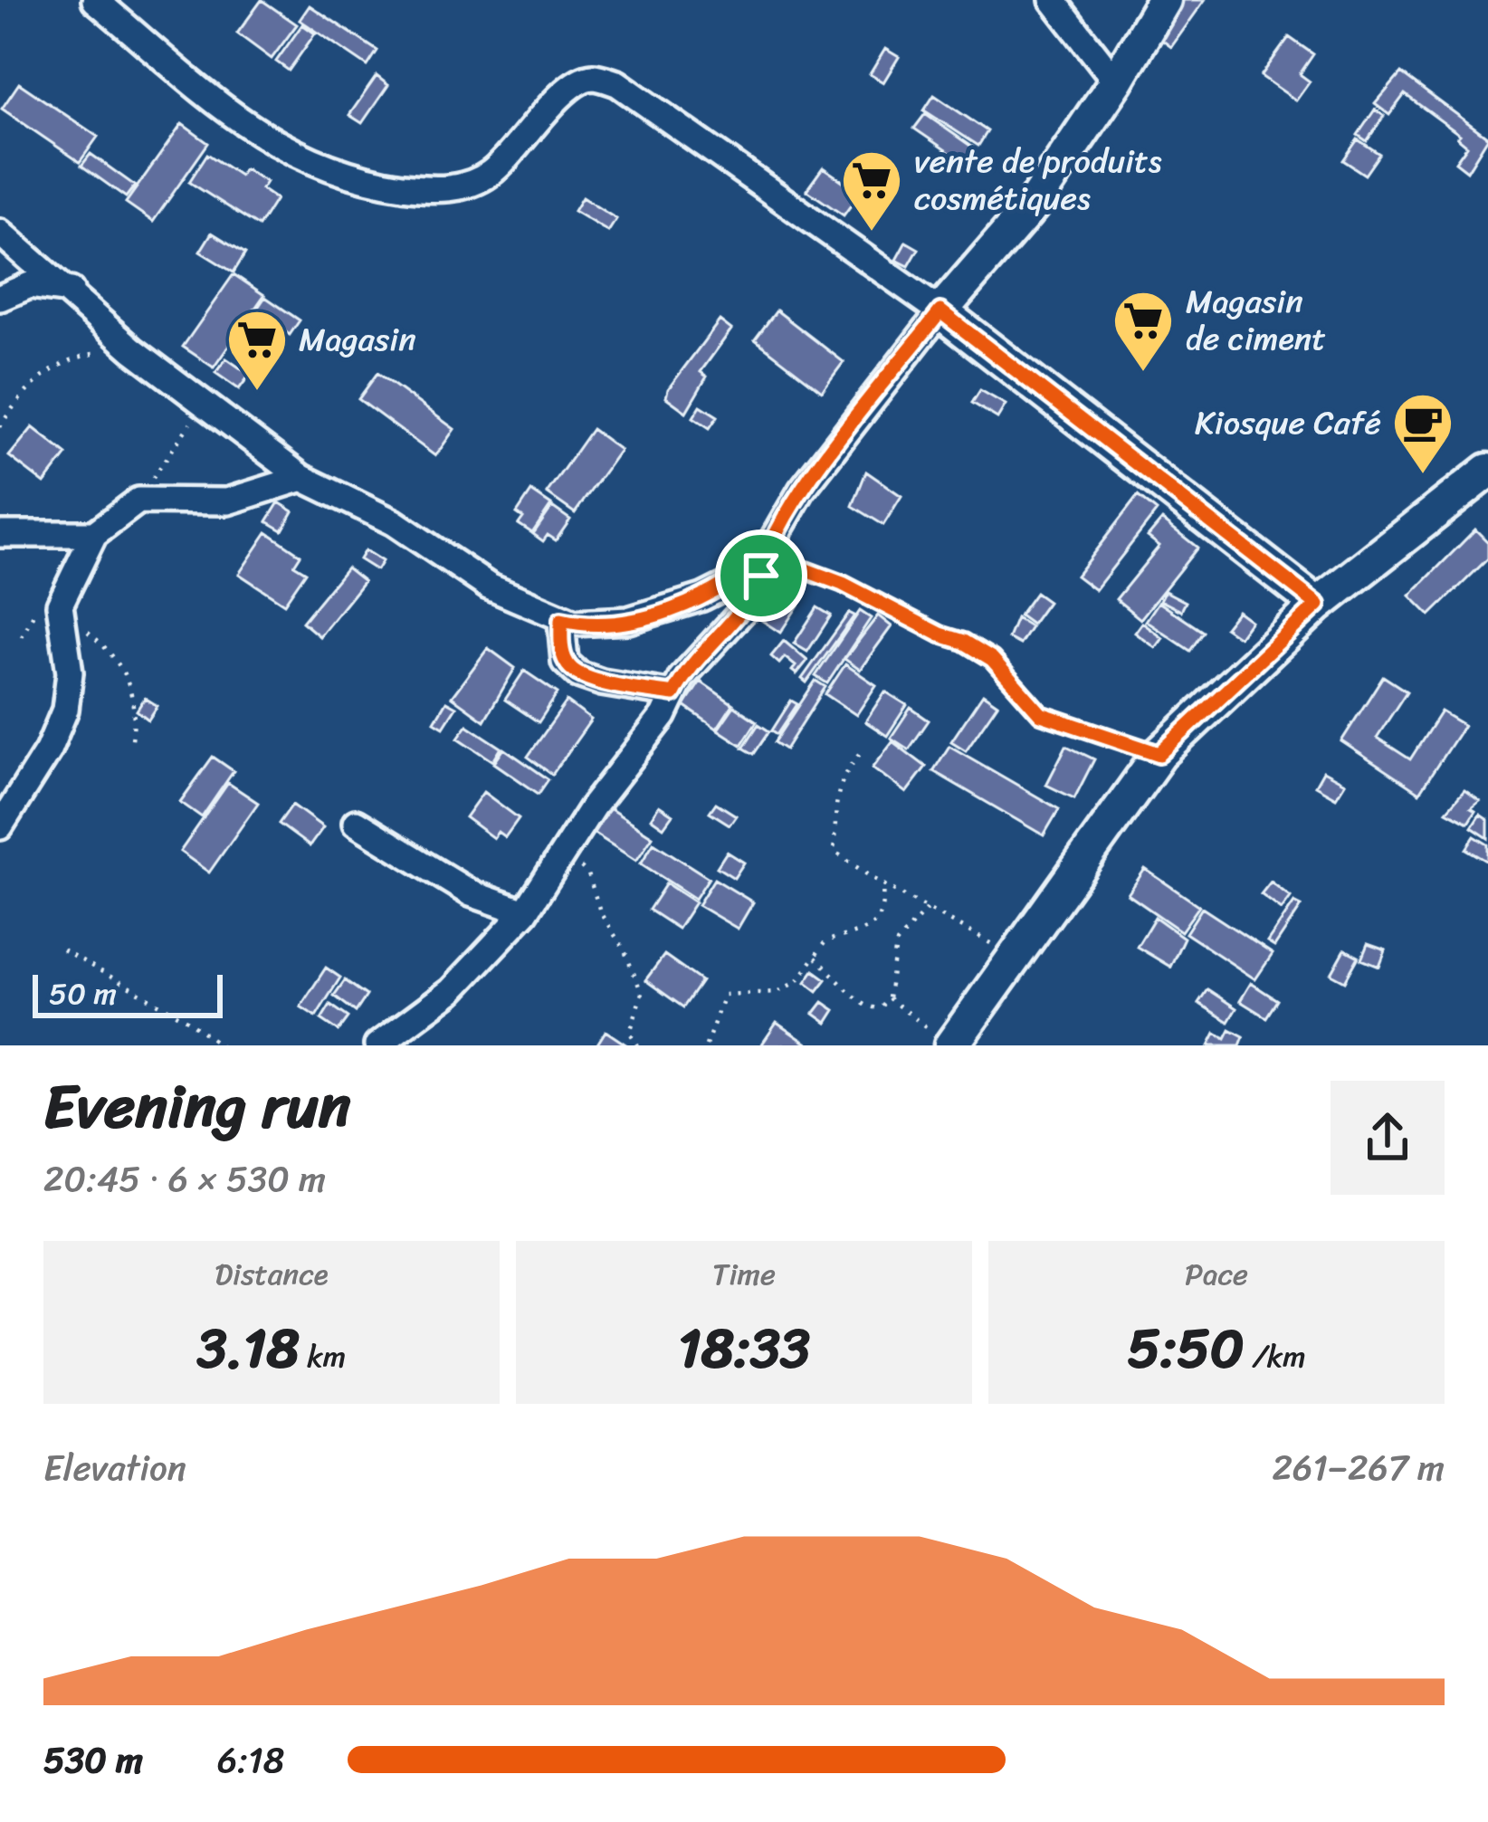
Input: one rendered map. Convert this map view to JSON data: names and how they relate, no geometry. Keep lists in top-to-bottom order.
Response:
{
  "places": {
    "supermarket": ["vente de produits cosmétiques", "Magasin de ciment", "Magasin"],
    "cafe": ["Kiosque Café"]
  },
  "scale_bar": "50 m",
  "page": {
    "scale": "50 m",
    "heading": ["Evening run", "20:45 · 6 × 530 m"],
    "stats": [
      ["Distance", "3.18 km"],
      ["Time", "18:33"],
      ["Pace", "5:50 /km"]
    ],
    "chart": ["Elevation", "261–267 m"],
    "list": [
      {
        "name": "530 m",
        "note": "6:18"
      }
    ]
  }
}
